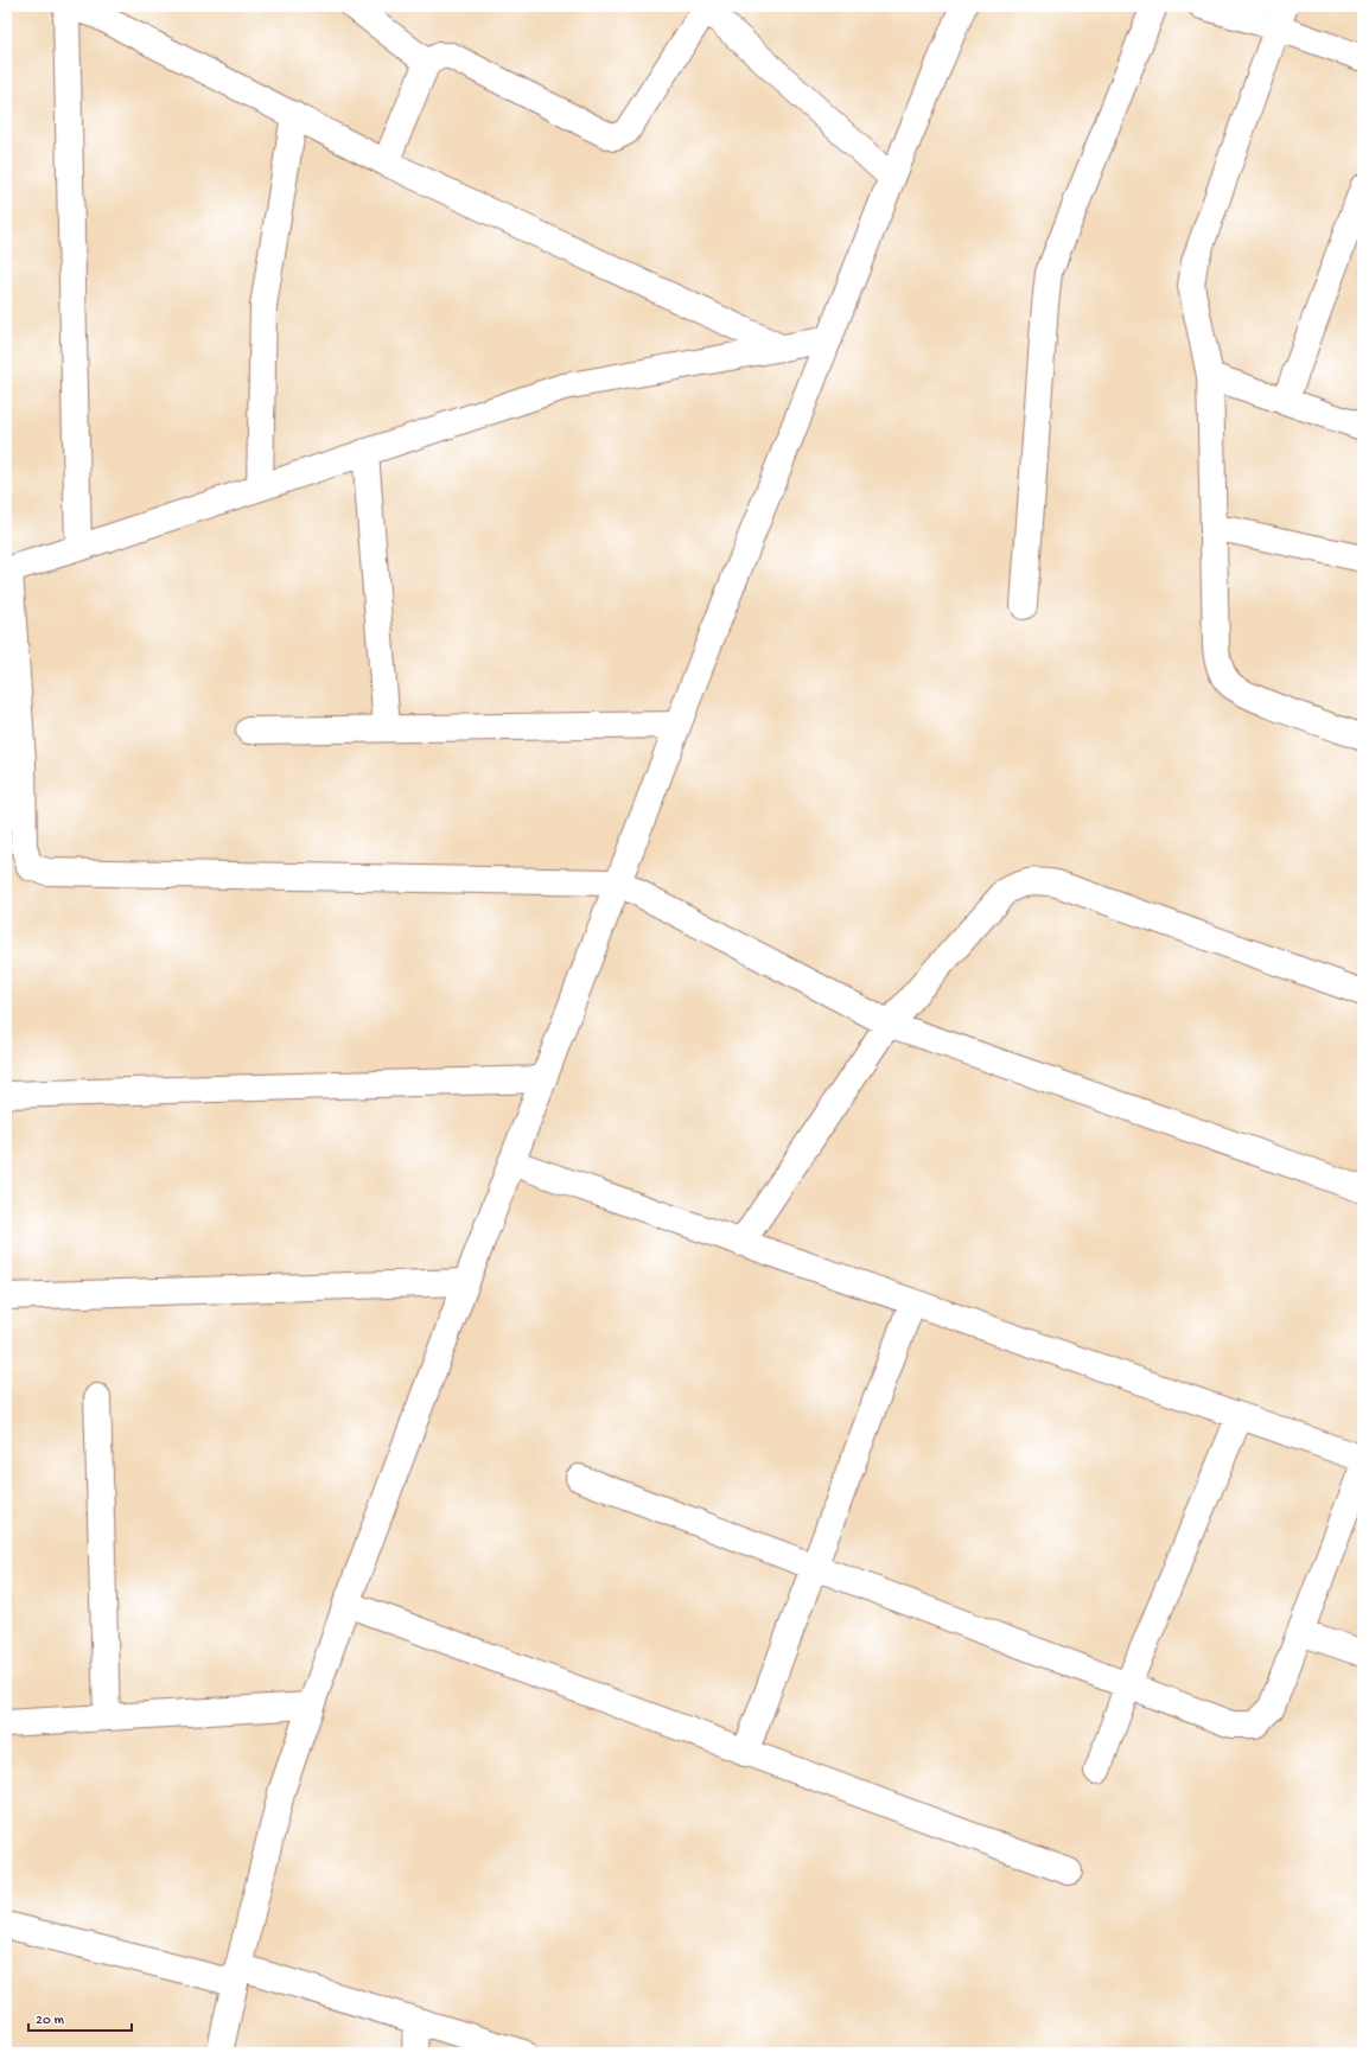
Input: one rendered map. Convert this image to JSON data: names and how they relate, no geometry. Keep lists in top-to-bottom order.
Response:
{
  "scale_bar": "20 m"
}
